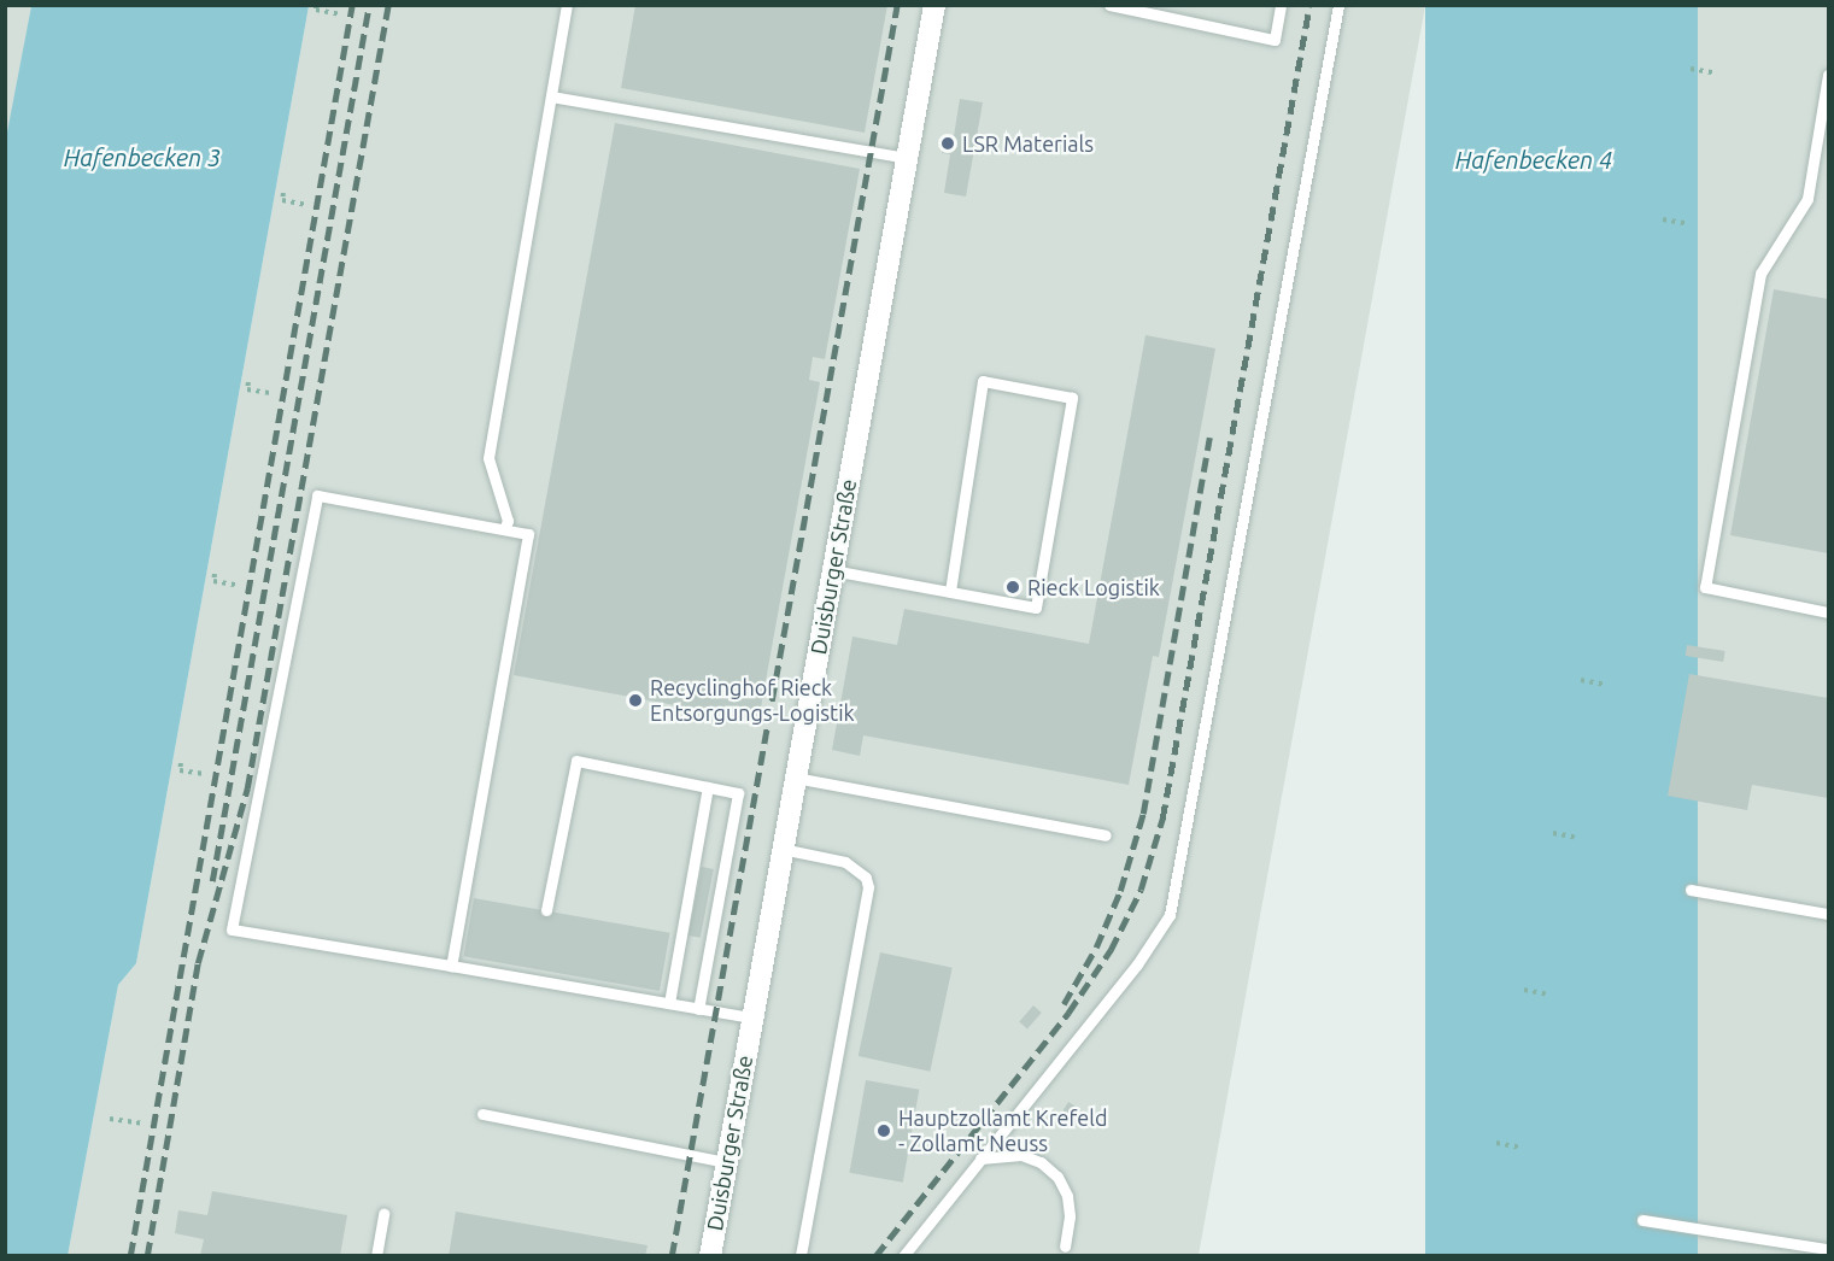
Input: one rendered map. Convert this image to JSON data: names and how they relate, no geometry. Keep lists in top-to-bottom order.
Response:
{
  "streets": {
    "street": ["Duisburger Straße"]
  },
  "water": ["Hafenbecken 3", "Hafenbecken 4"],
  "places": [
    "LSR Materials",
    "Rieck Logistik",
    "Recyclinghof Rieck Entsorgungs-Logistik",
    "Hauptzollamt Krefeld - Zollamt Neuss"
  ]
}
